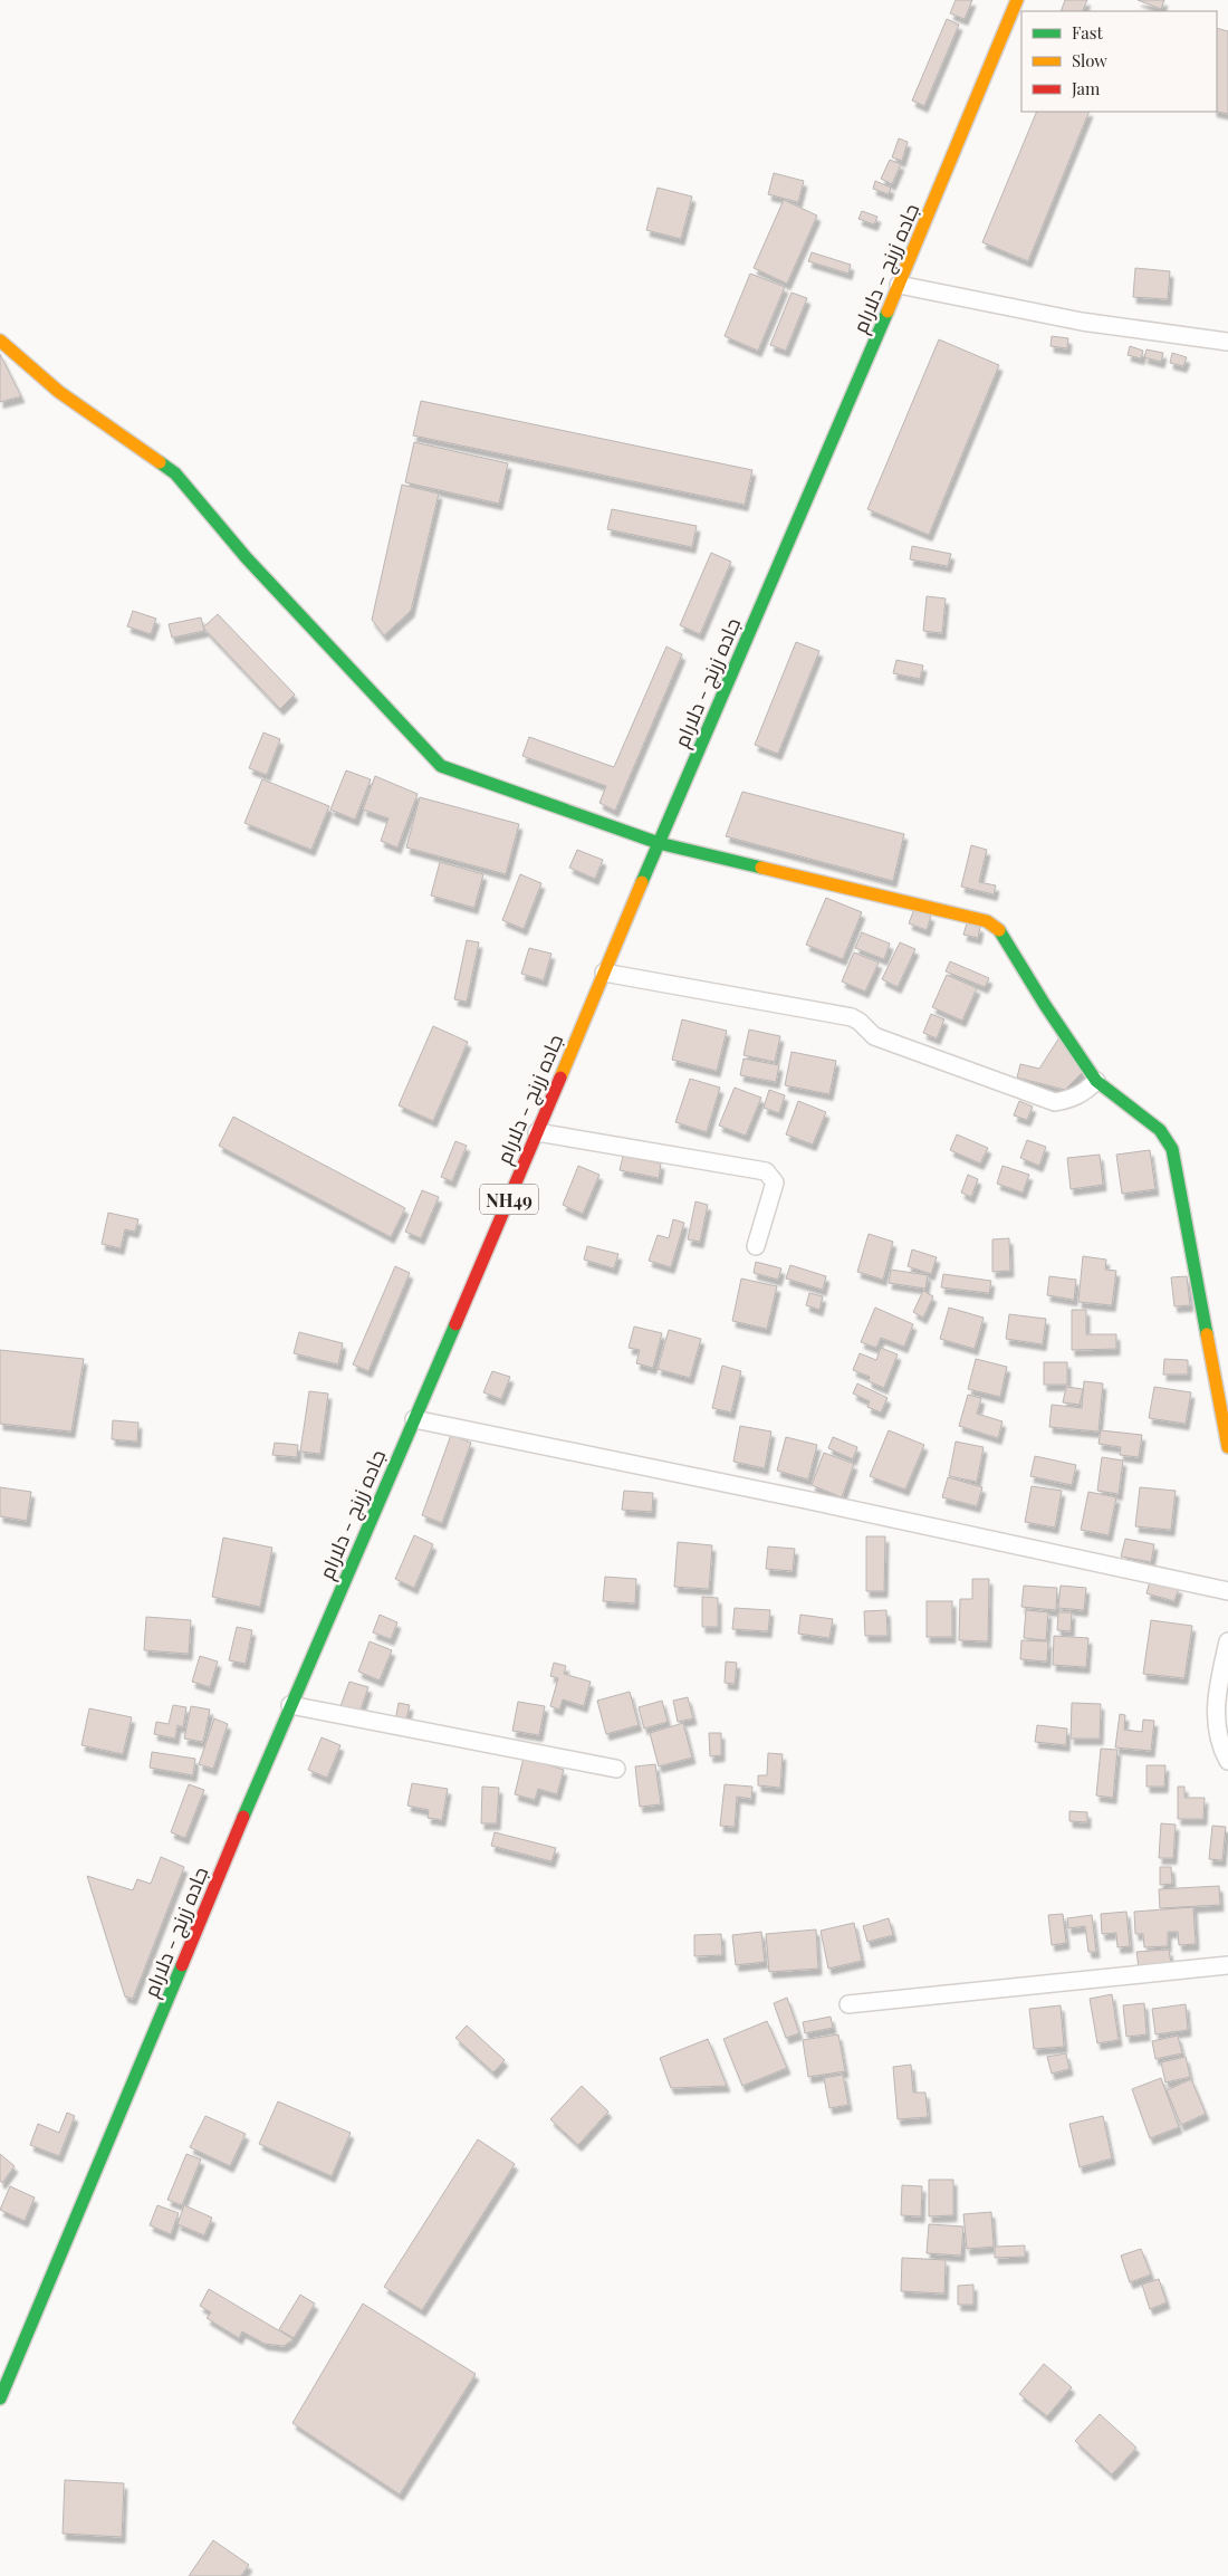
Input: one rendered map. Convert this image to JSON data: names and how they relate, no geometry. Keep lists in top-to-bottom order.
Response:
{
  "streets": {
    "main road": ["جاده زرنج - دلارام", "NH49"]
  },
  "legend": ["Fast", "Slow", "Jam"]
}
